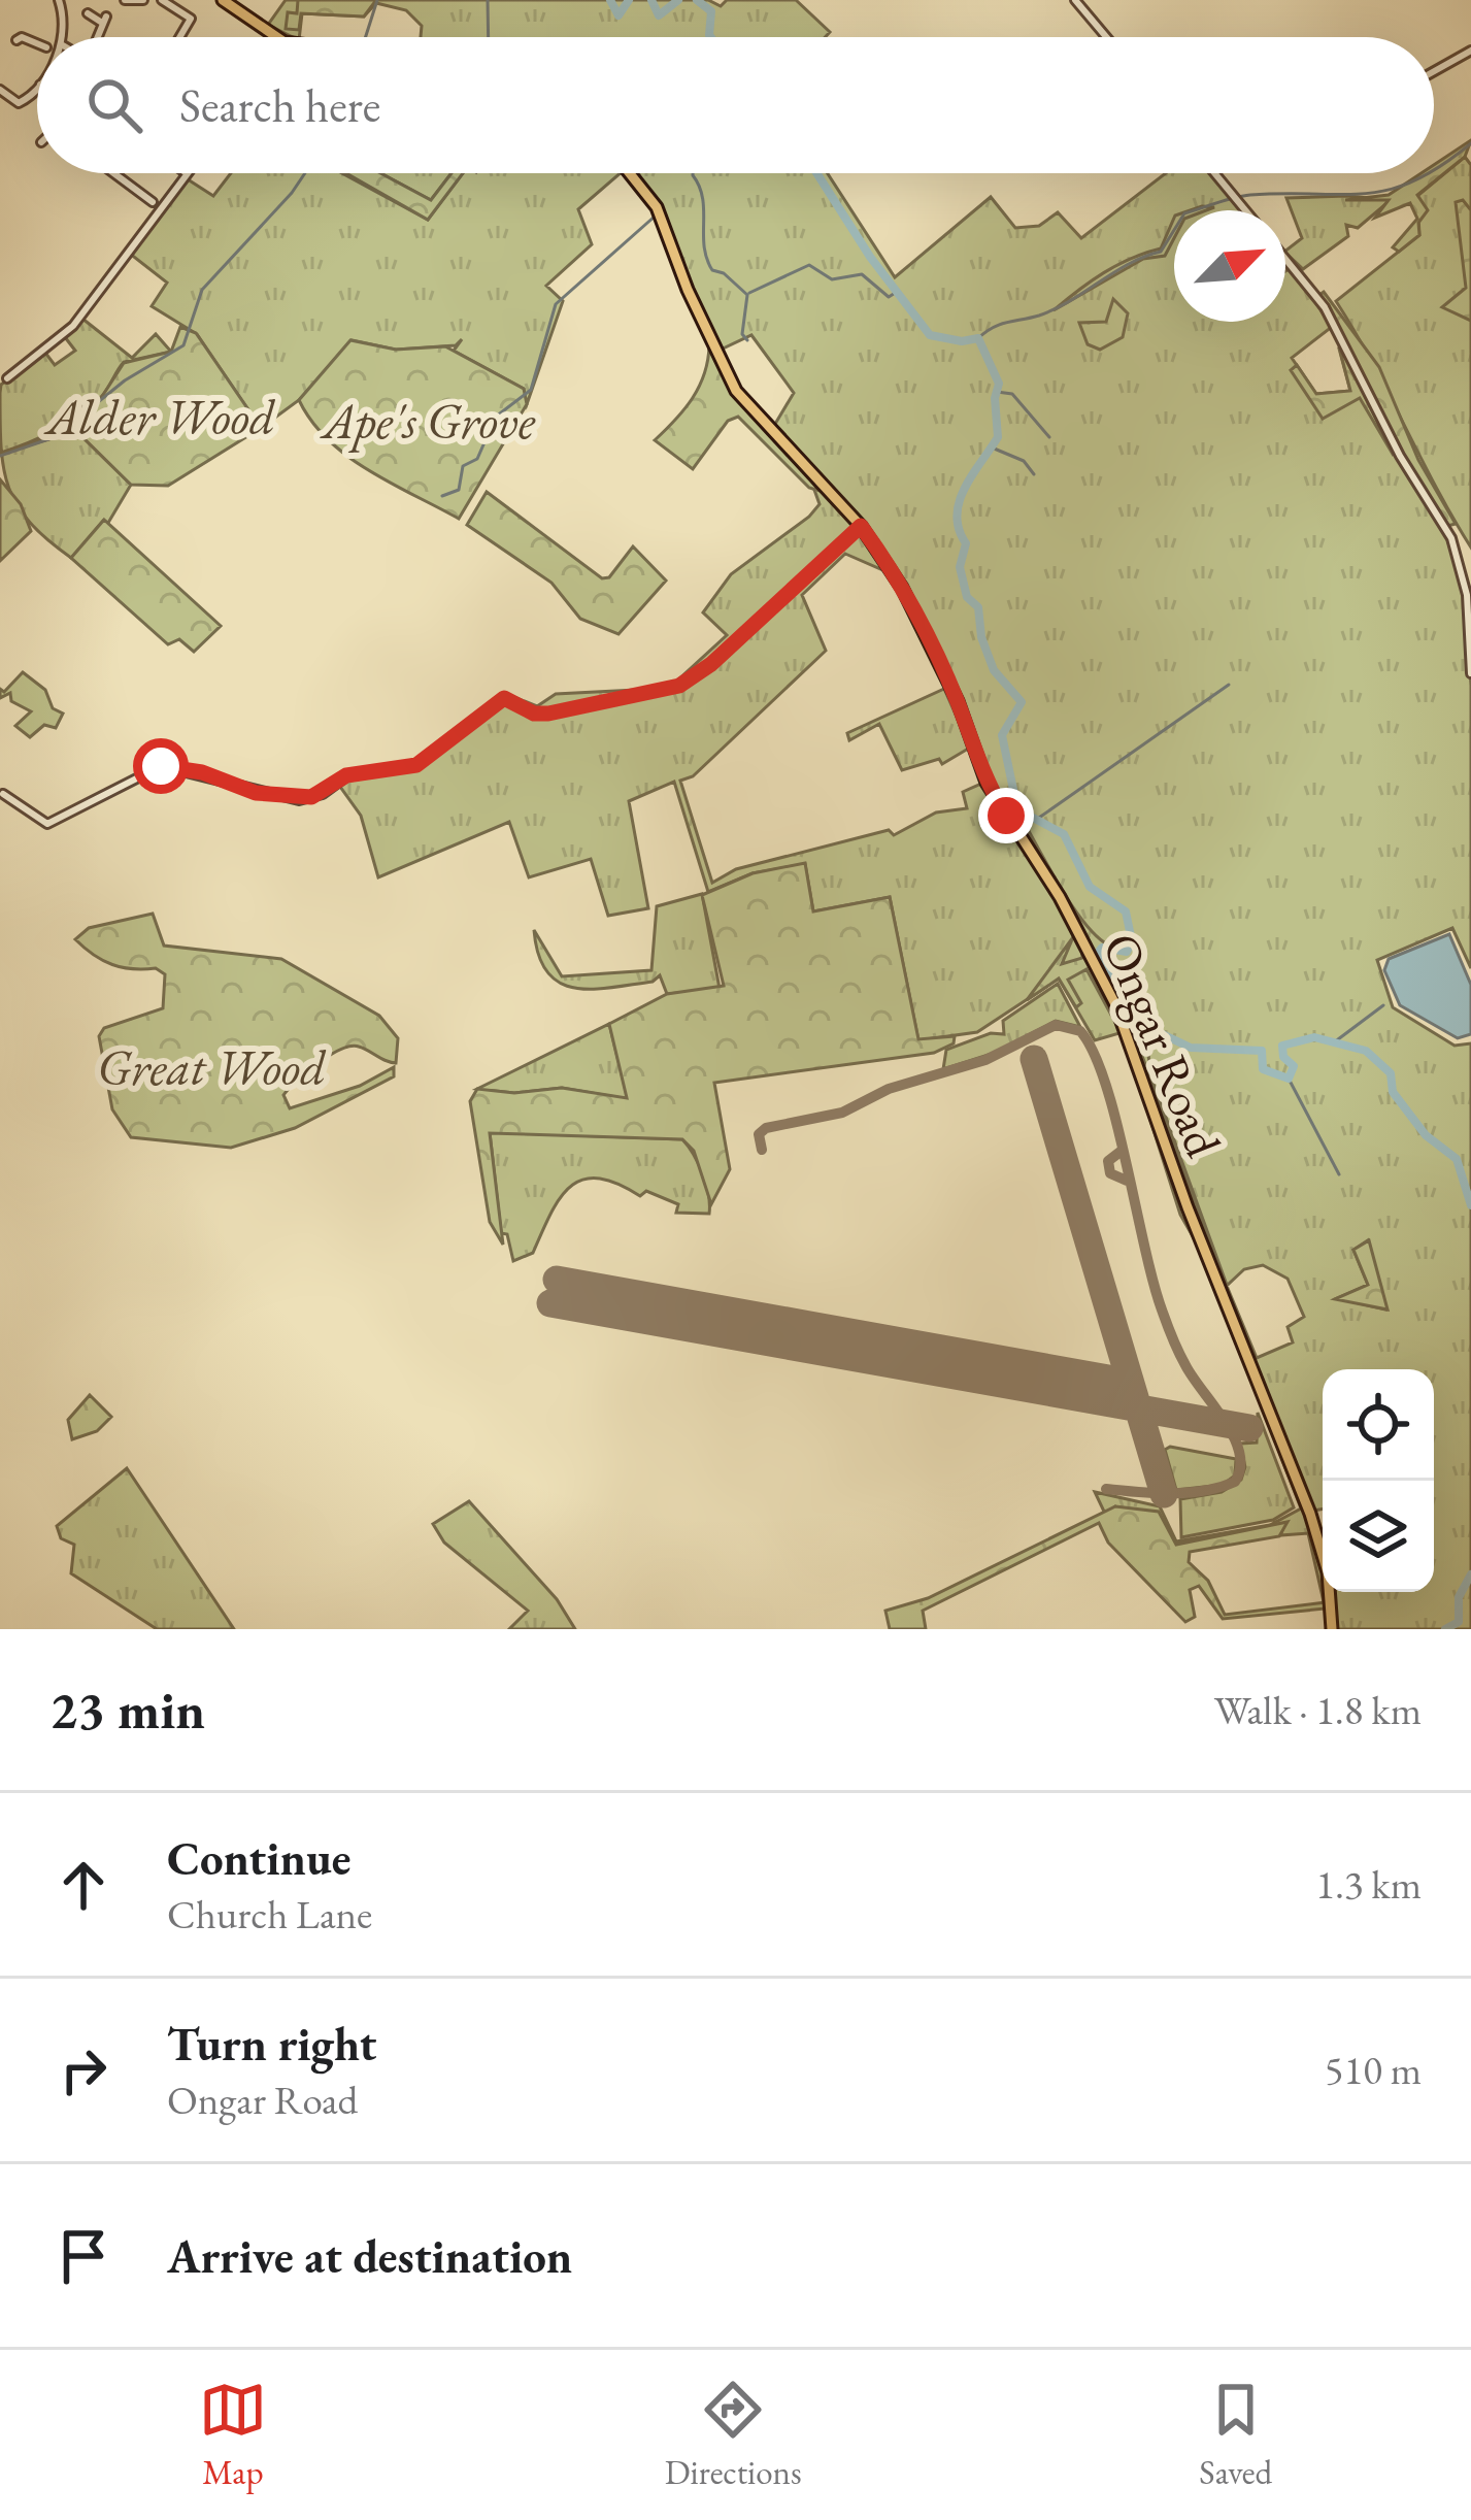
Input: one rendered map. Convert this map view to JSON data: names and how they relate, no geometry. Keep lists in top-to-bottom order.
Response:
{
  "streets": {
    "main road": ["Ongar Road"]
  },
  "parks": ["Alder Wood", "Ape's Grove", "Great Wood"],
  "north": "top right",
  "page": {
    "search": "Search here",
    "heading": ["23 min", "Walk · 1.8 km"],
    "list": [
      ["Continue", "Church Lane", "1.3 km"],
      ["Turn right", "Ongar Road", "510 m"],
      "Arrive at destination"
    ],
    "nav": ["Map", "Directions", "Saved"]
  }
}
